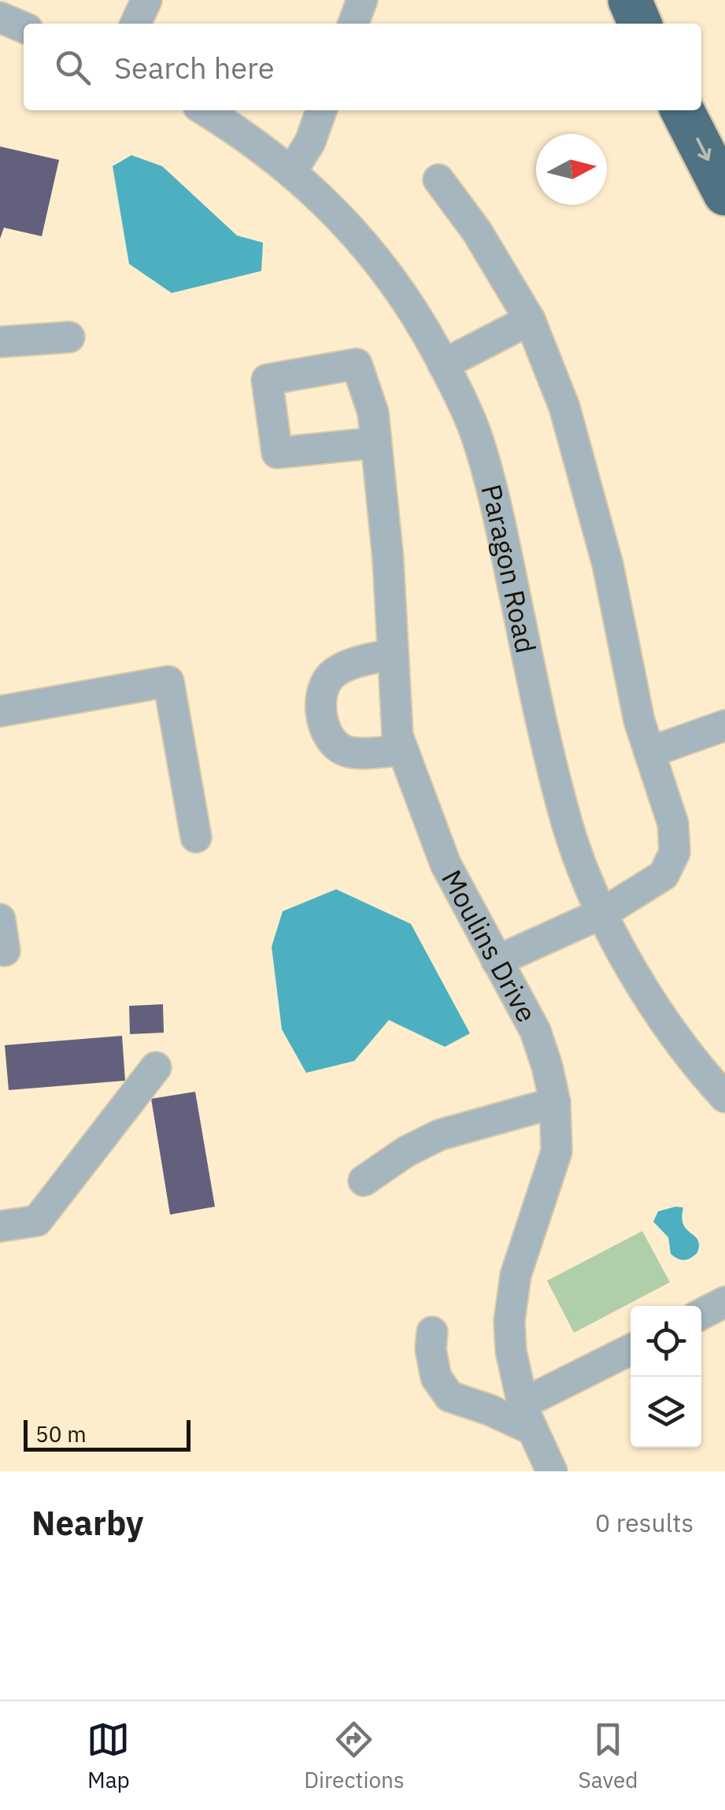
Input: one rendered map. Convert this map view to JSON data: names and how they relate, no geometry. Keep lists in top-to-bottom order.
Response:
{
  "streets": {
    "street": ["Paragon Road", "Moulins Drive"]
  },
  "scale_bar": "50 m",
  "north": "right",
  "page": {
    "search": "Search here",
    "scale": "50 m",
    "heading": ["Nearby", "0 results"],
    "nav": ["Map", "Directions", "Saved"]
  }
}
